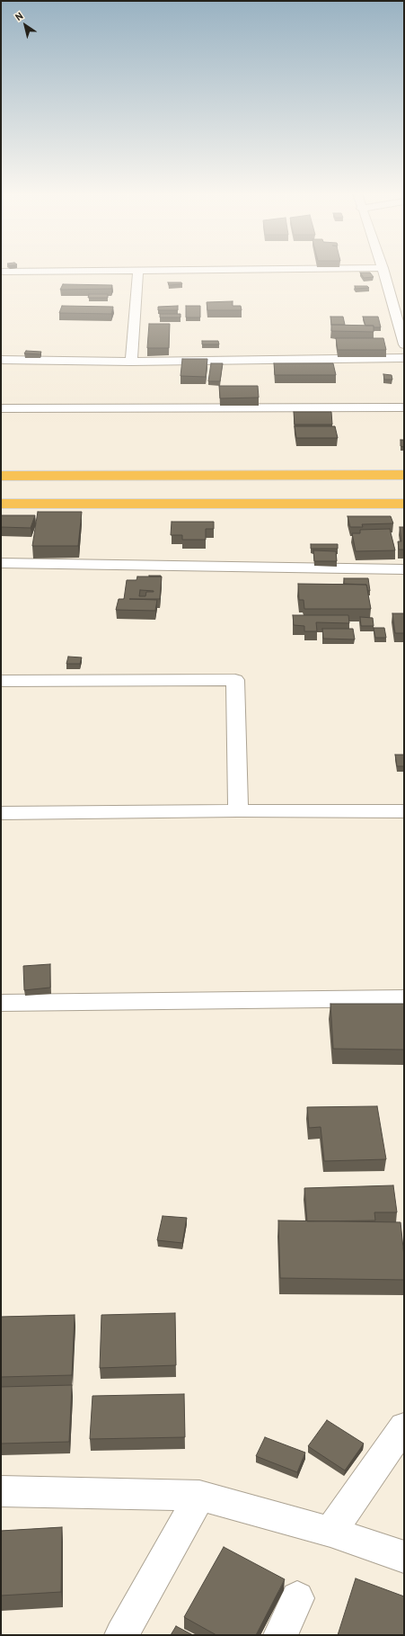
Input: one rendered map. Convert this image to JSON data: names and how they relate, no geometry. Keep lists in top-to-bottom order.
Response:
{
  "north": "top left"
}
